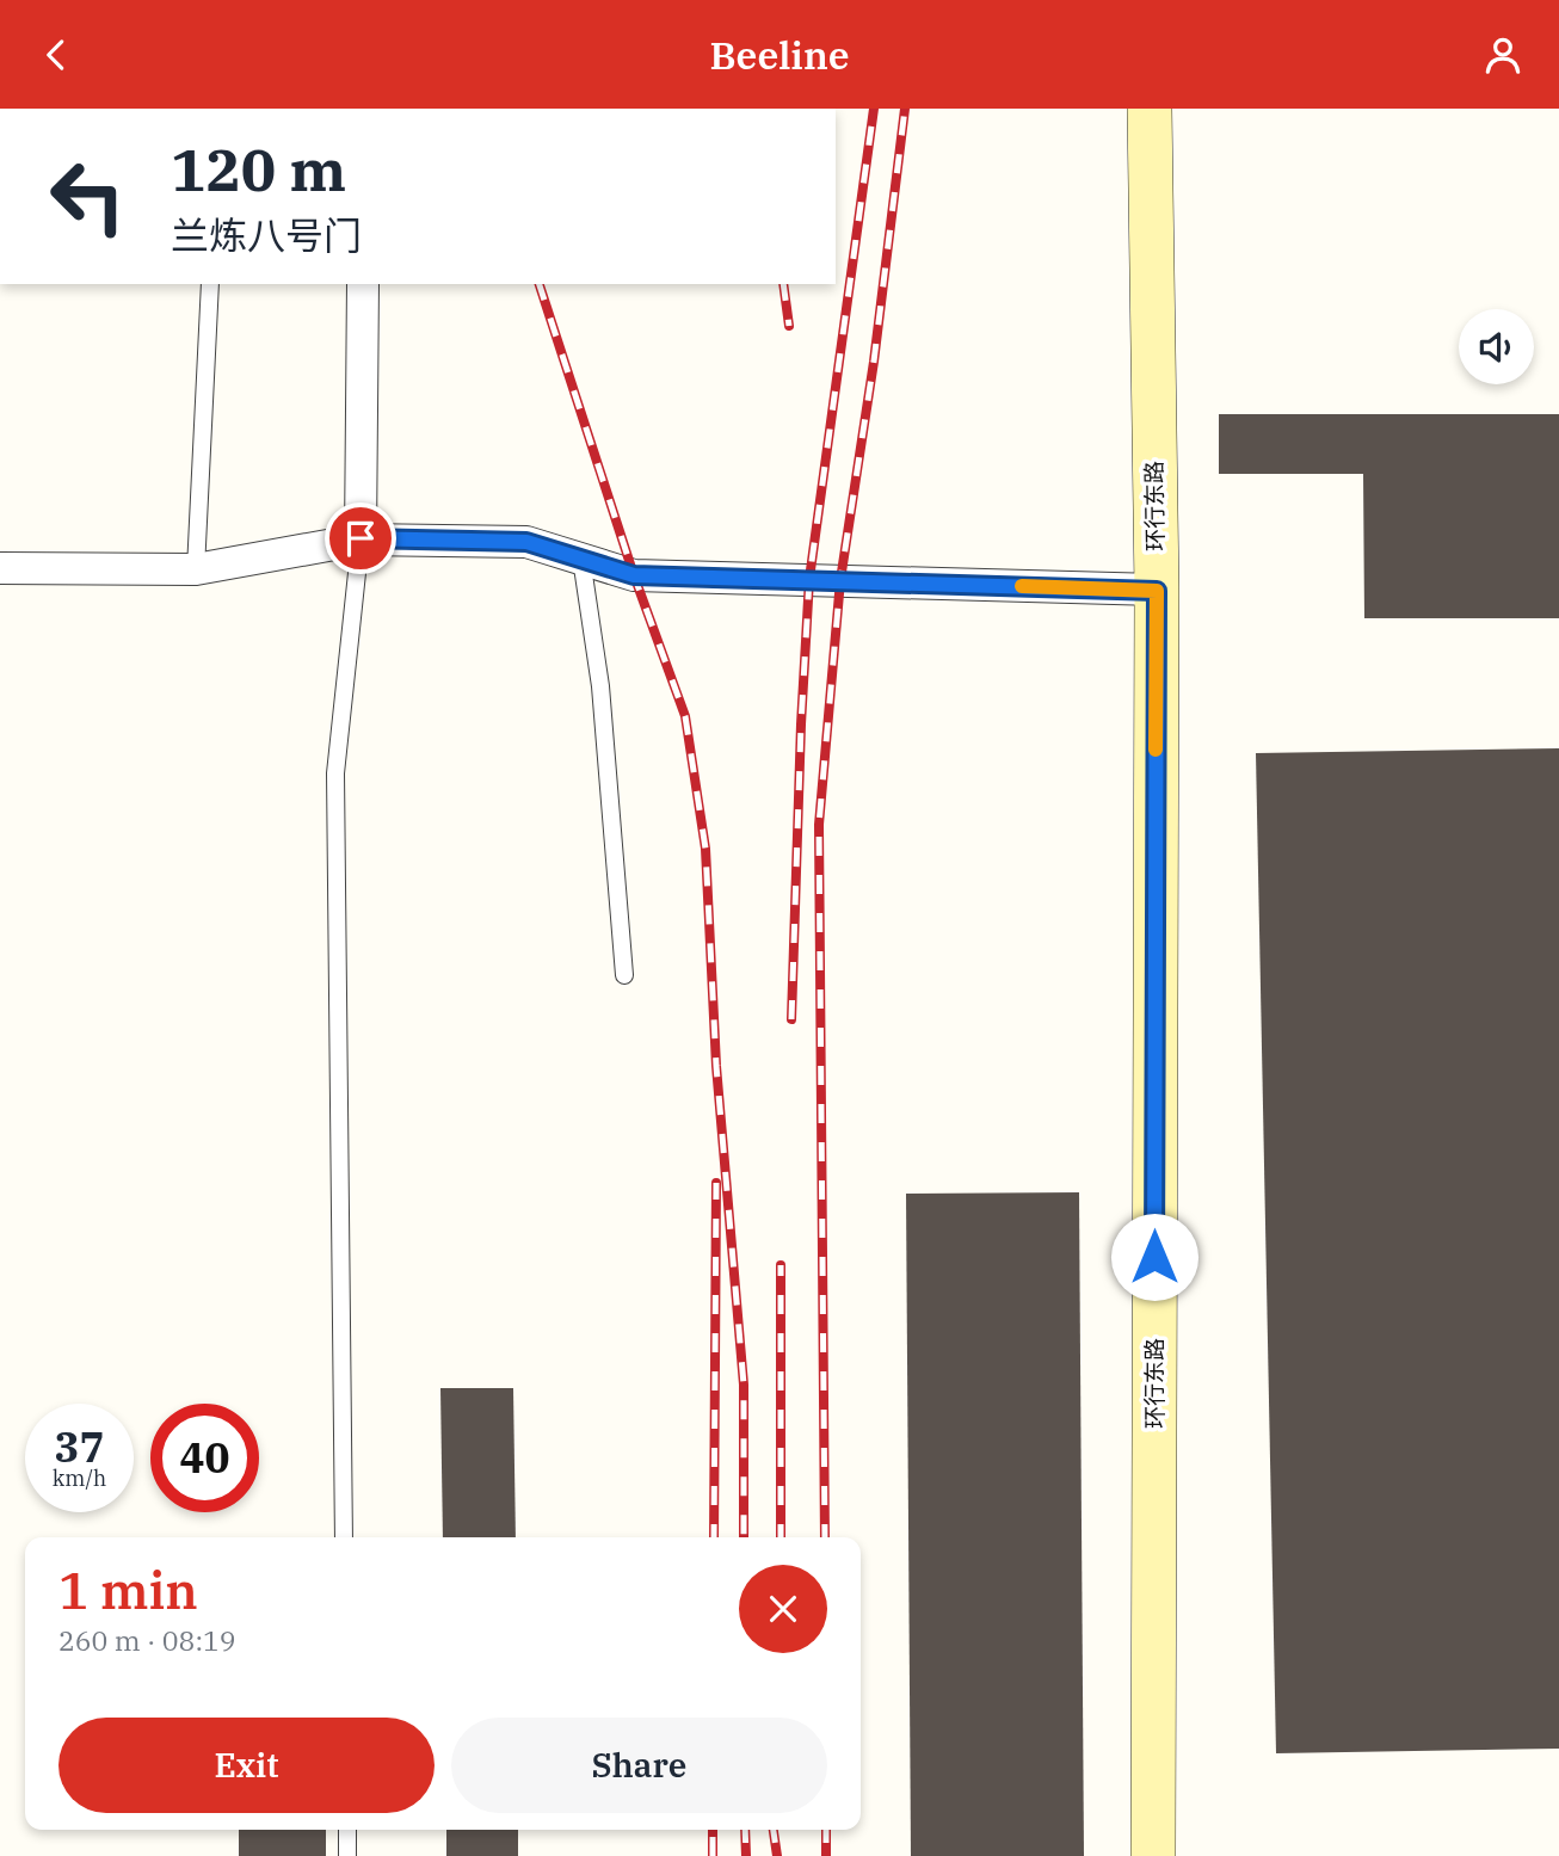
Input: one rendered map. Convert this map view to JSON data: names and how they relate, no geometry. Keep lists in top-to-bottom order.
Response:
{
  "streets": {
    "street": ["环行东路"]
  },
  "page": {
    "header": "Beeline",
    "turn": ["120 m", "兰炼八号门"],
    "speed": "37 km/h",
    "limit": "40",
    "heading": ["1 min", "260 m · 08:19"],
    "buttons": ["Exit", "Share"]
  }
}
